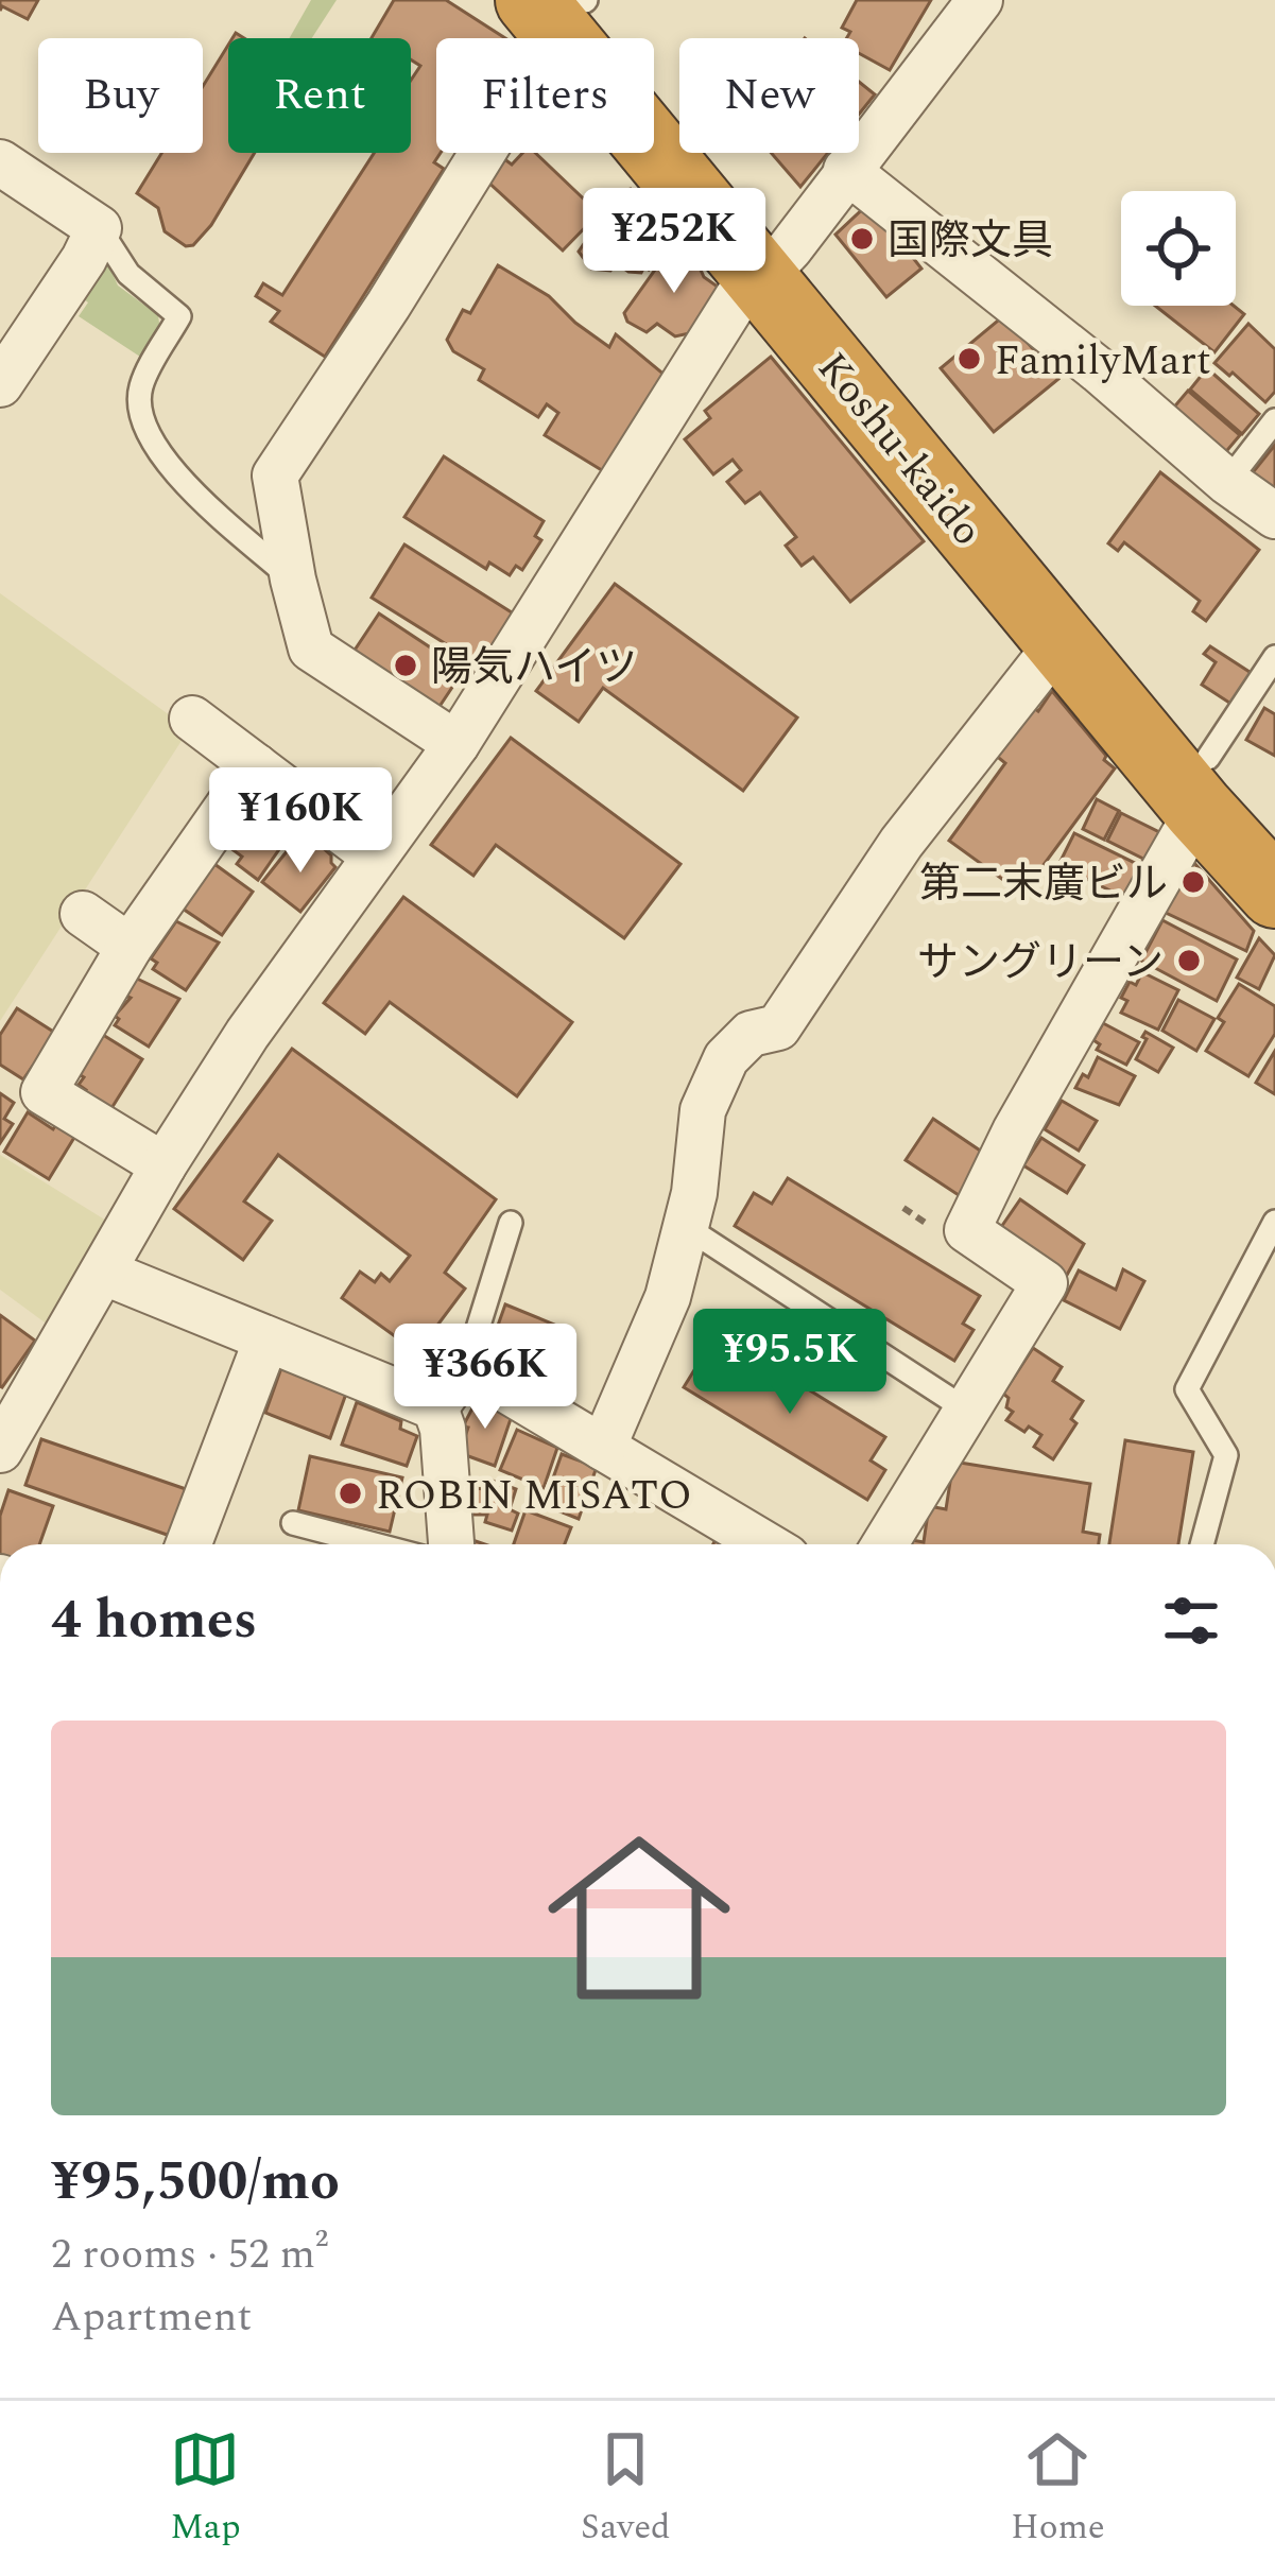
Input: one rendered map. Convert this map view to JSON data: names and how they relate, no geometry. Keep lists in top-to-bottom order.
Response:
{
  "streets": {
    "highway": ["Koshu-kaido"]
  },
  "places": [
    "国際文具",
    "FamilyMart",
    "陽気ハイツ",
    "第二末廣ビル",
    "サングリーン",
    "ROBIN MISATO"
  ],
  "page": {
    "chip": [
      "Buy",
      "Rent",
      "Filters",
      "New"
    ],
    "price": [
      "¥252K",
      "¥160K",
      "¥95.5K",
      "¥366K"
    ],
    "heading": "4 homes",
    "list": [
      {
        "name": "¥95,500/mo",
        "note": "2 rooms · 52 m² · Apartment"
      }
    ],
    "tabs": ["Map", "Saved", "Home"]
  }
}
